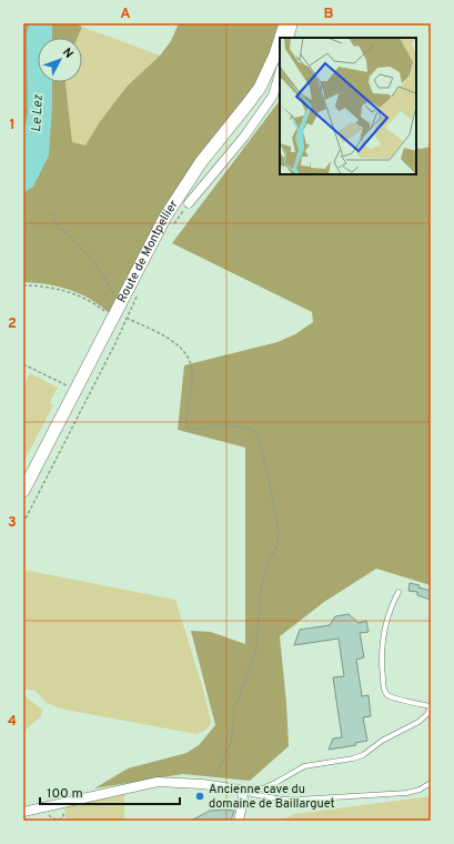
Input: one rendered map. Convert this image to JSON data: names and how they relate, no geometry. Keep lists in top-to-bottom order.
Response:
{
  "streets": {
    "main road": ["Route de Montpellier"]
  },
  "water": ["Le Lez"],
  "places": ["Ancienne cave du domaine de Baillarguet"],
  "scale_bar": "100 m",
  "north": "top right",
  "grid": {
    "columns": ["A", "B"],
    "rows": [
      "1",
      "2",
      "3",
      "4"
    ]
  }
}
